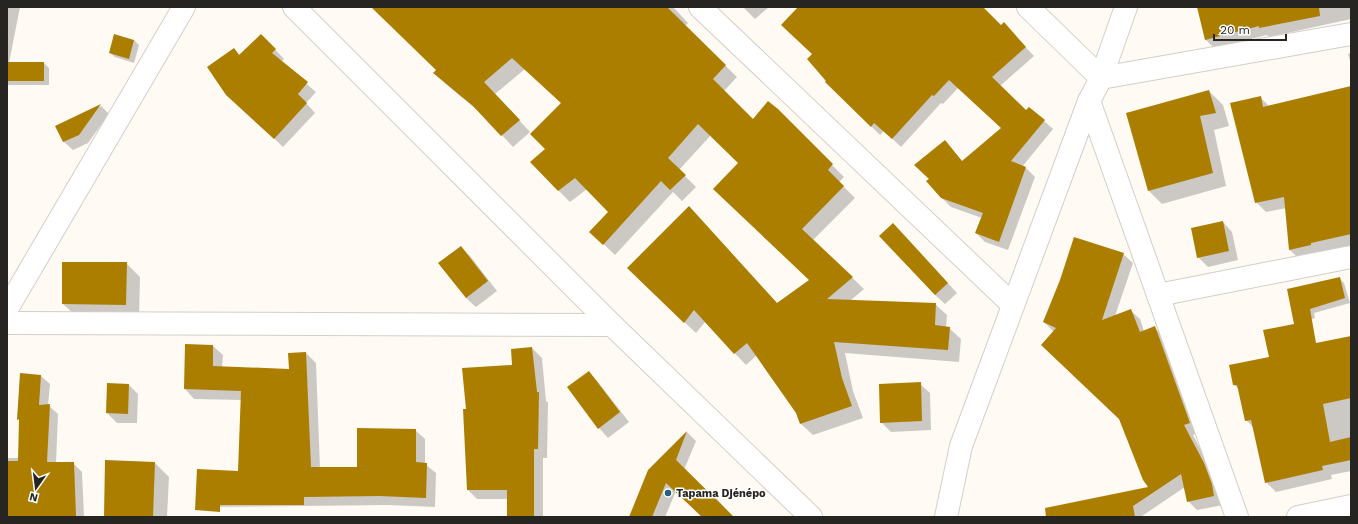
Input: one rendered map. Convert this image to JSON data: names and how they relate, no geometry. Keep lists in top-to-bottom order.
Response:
{
  "places": ["Tapama Djénépo"],
  "scale_bar": "20 m",
  "north": "bottom"
}
